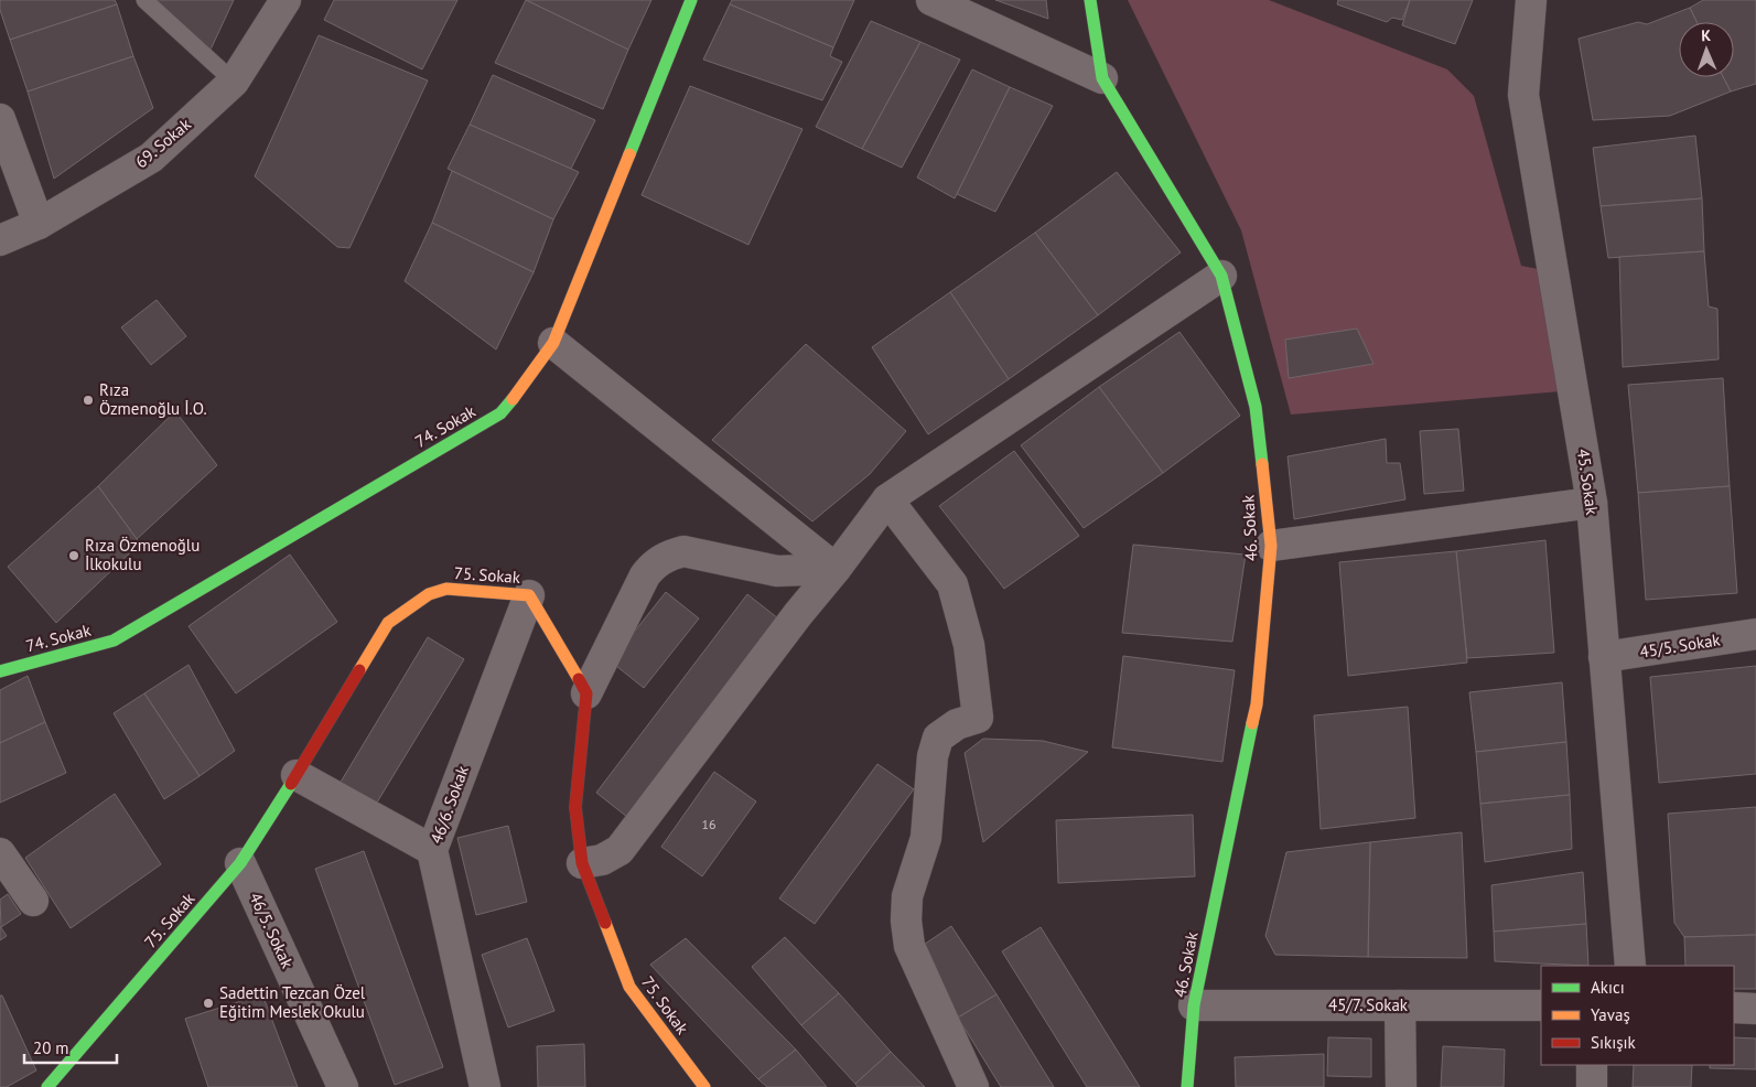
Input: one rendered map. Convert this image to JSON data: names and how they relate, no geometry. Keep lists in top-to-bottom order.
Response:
{
  "streets": {
    "street": [
      "69. Sokak",
      "74. Sokak",
      "45. Sokak",
      "46. Sokak",
      "75. Sokak",
      "45/5. Sokak",
      "46/6. Sokak",
      "46/5. Sokak",
      "45/7. Sokak"
    ]
  },
  "crossings": [
    ["45. Sokak", "45/5. Sokak"],
    ["46. Sokak", "45/7. Sokak"],
    ["75. Sokak", "46/6. Sokak"],
    ["75. Sokak", "46/5. Sokak"]
  ],
  "places": ["Rıza Özmenoğlu İ.O.", "Rıza Özmenoğlu İlkokulu", "Sadettin Tezcan Özel Eğitim Meslek Okulu"],
  "house_numbers": ["16"],
  "legend": ["Akıcı", "Yavaş", "Sıkışık"],
  "scale_bar": "20 m",
  "north": "top"
}
